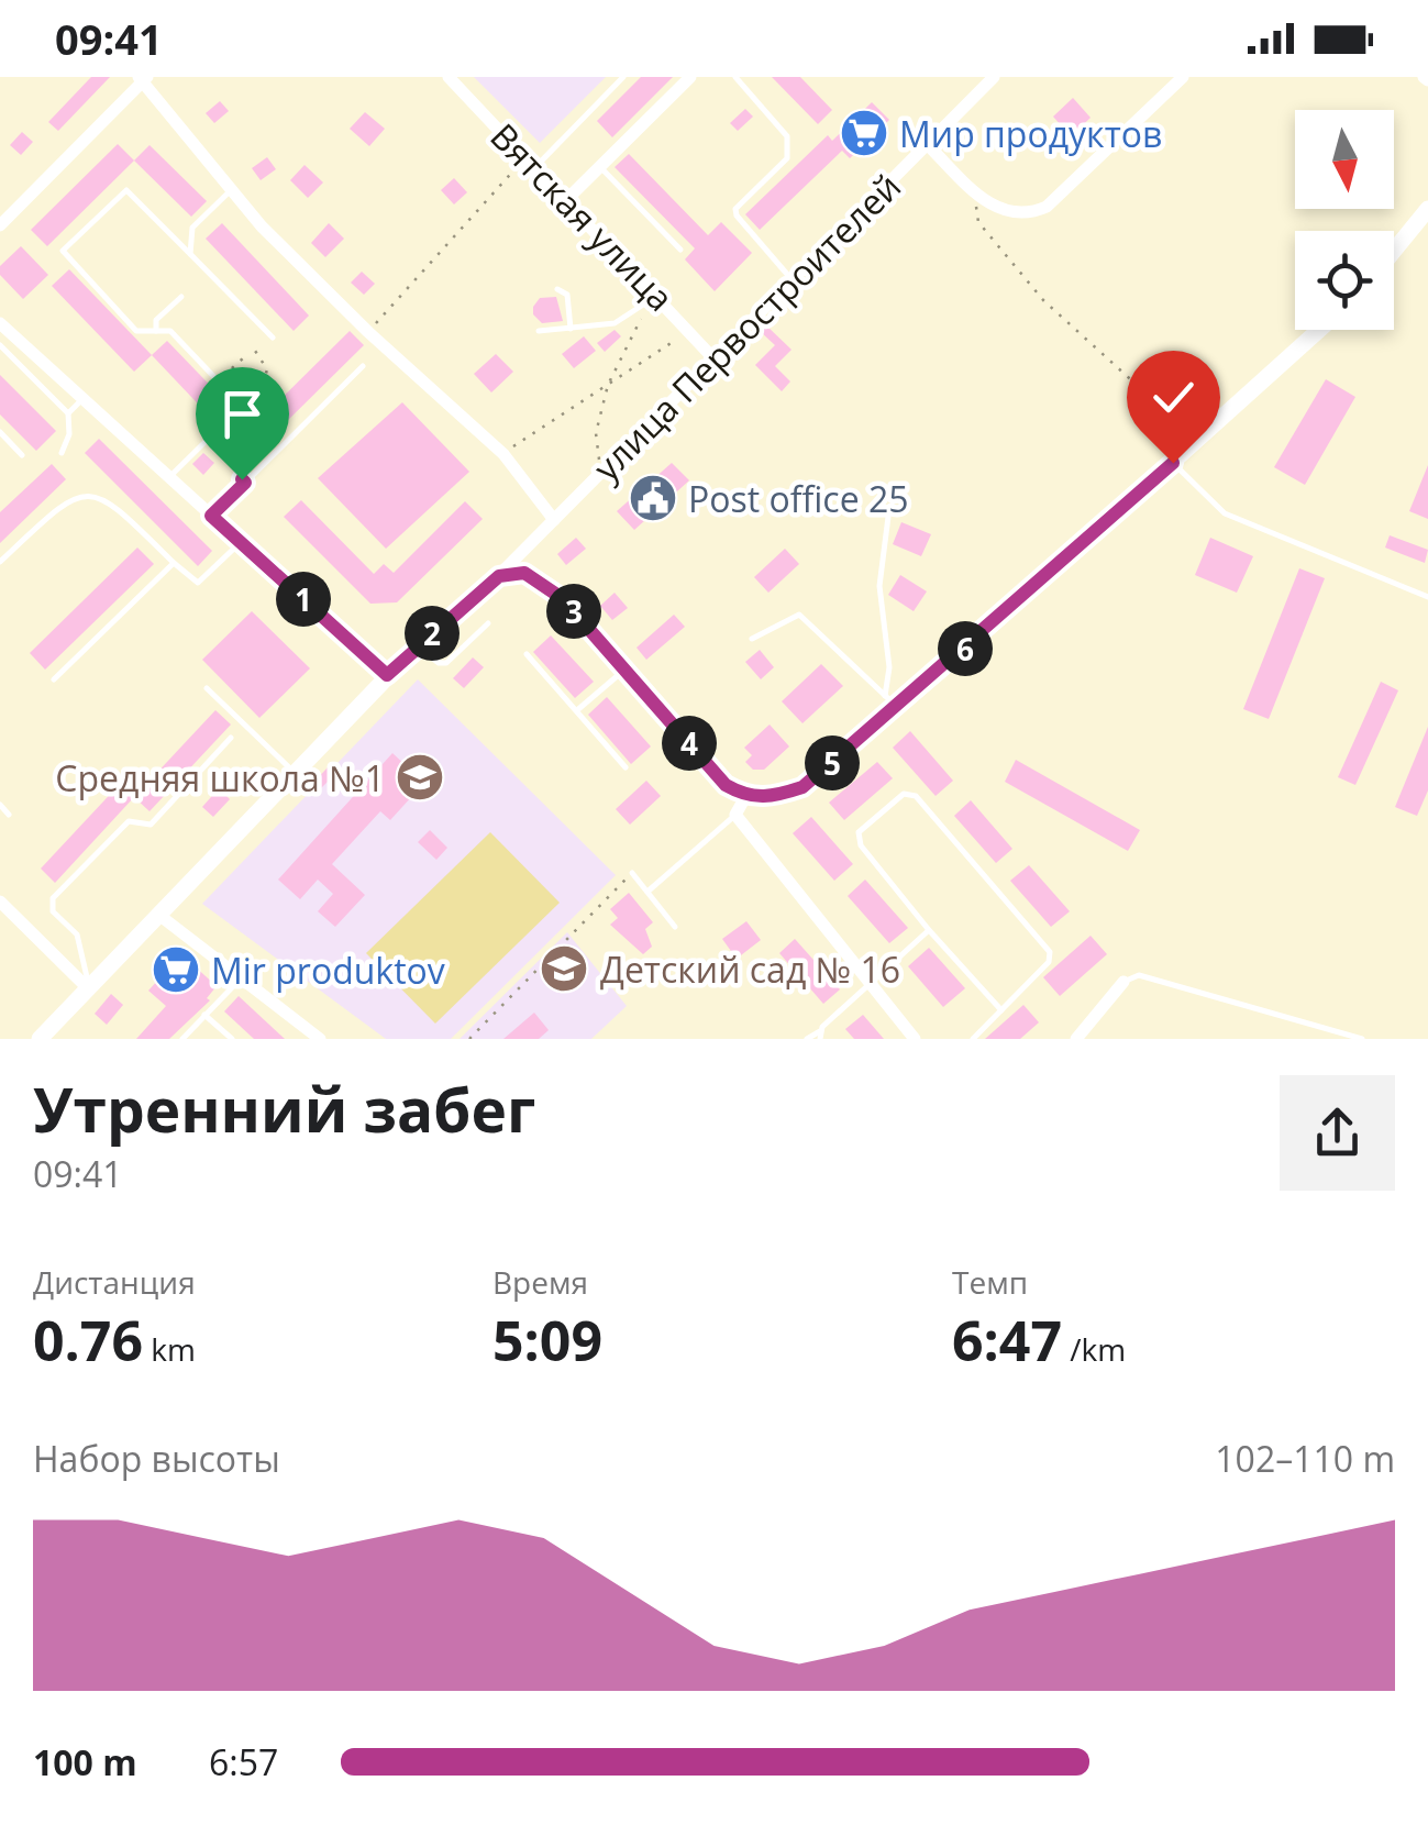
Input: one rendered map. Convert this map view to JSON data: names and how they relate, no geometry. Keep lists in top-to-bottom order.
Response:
{
  "streets": {
    "street": ["Вятская улица", "улица Первостроителей"]
  },
  "crossings": [
    ["Вятская улица", "улица Первостроителей"]
  ],
  "places": {
    "supermarket": ["Мир продуктов", "Mir produktov"],
    "public building": ["Post office 25"],
    "school or university": ["Средняя школа №1", "Детский сад № 16"]
  },
  "north": "bottom",
  "page": {
    "status": "09:41",
    "pins": [
      "1",
      "3",
      "2",
      "6",
      "4",
      "5"
    ],
    "heading": ["Утренний забег", "09:41"],
    "stats": [
      ["Дистанция", "0.76 km"],
      ["Время", "5:09"],
      ["Темп", "6:47 /km"]
    ],
    "chart": ["Набор высоты", "102–110 m"],
    "list": [
      {
        "name": "100 m",
        "note": "6:57"
      }
    ]
  }
}
